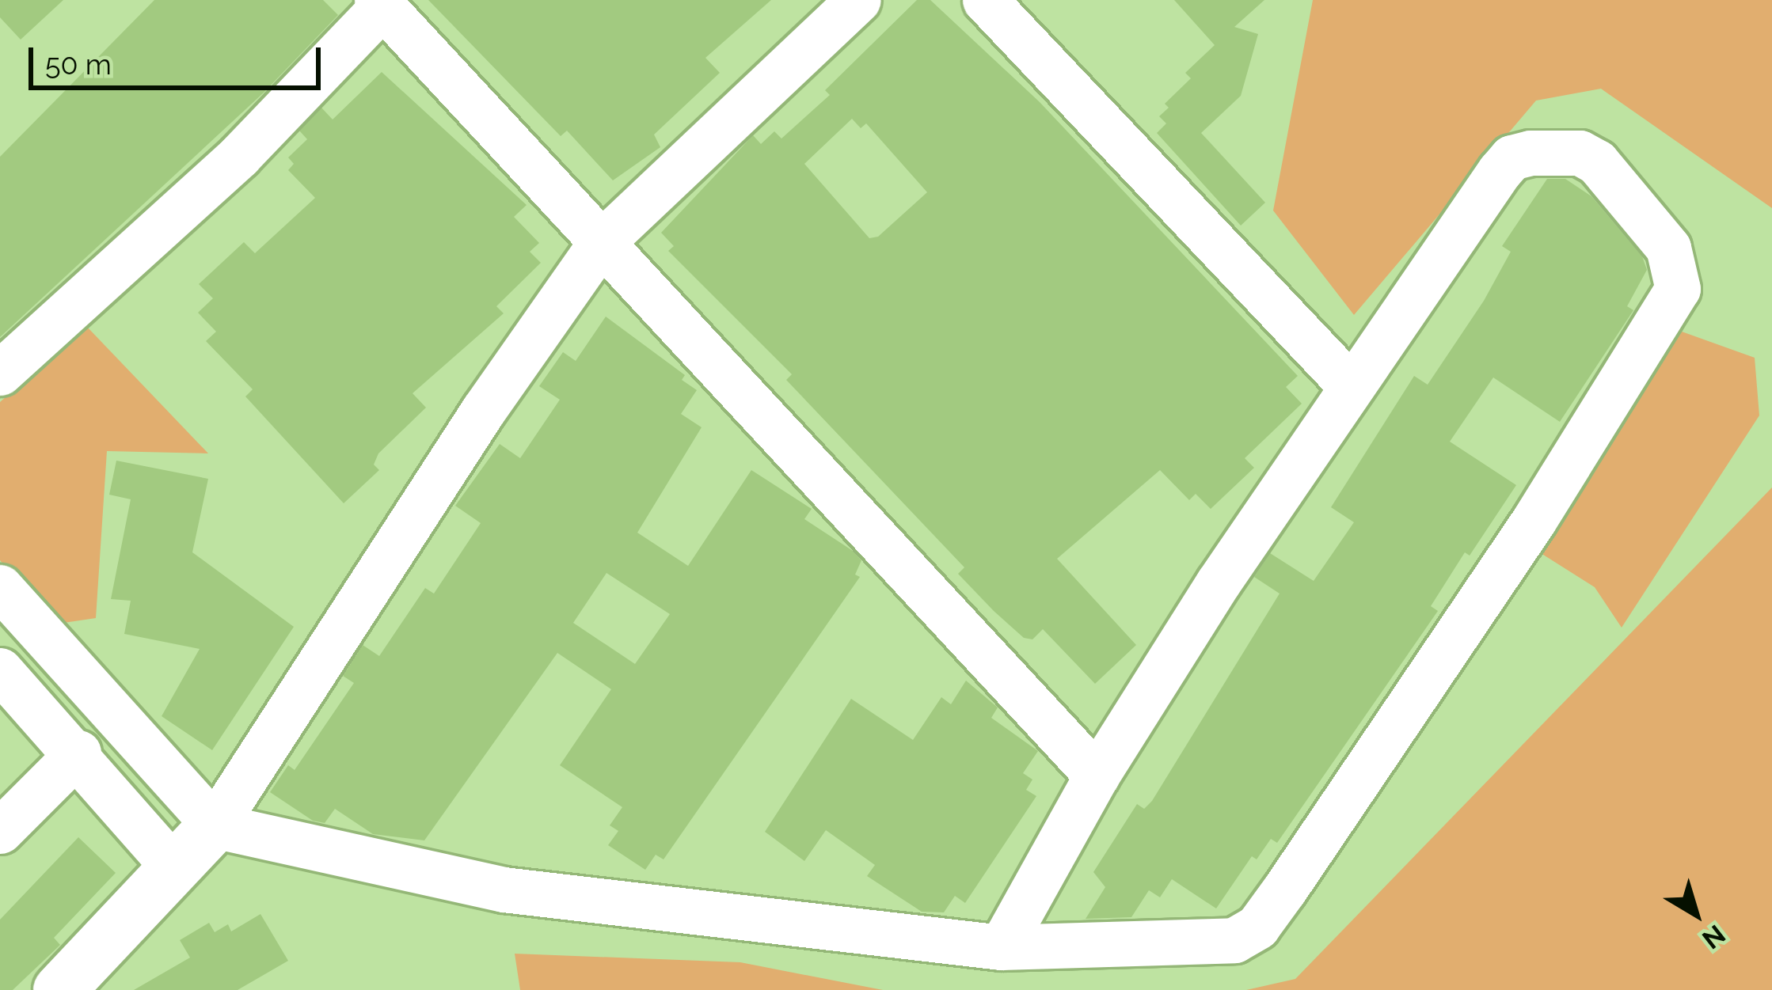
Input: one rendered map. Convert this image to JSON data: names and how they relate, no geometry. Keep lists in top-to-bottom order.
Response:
{
  "scale_bar": "50 m",
  "north": "bottom right"
}
